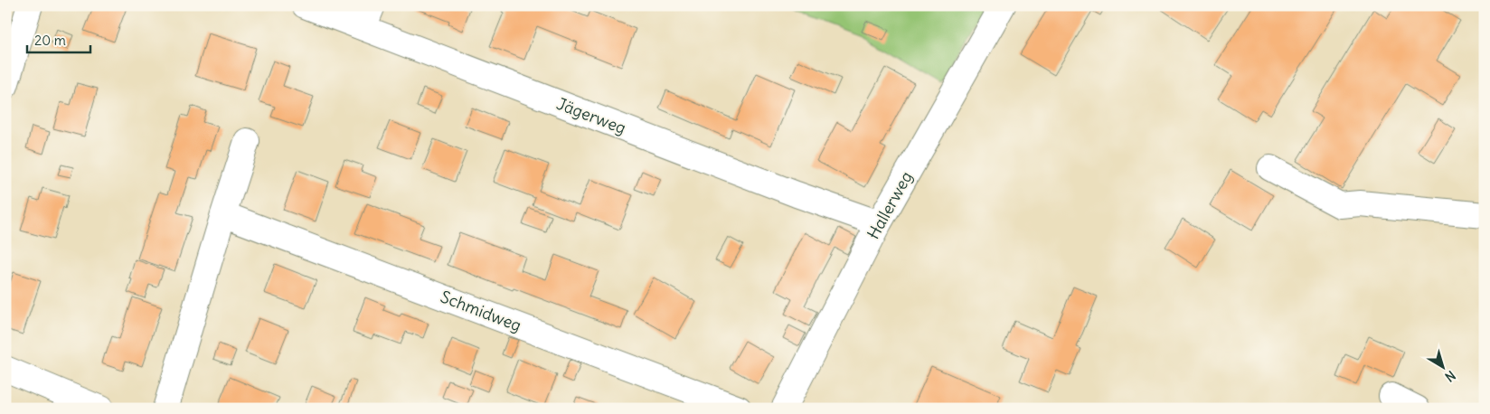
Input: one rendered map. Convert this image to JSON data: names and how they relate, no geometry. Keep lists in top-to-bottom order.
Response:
{
  "streets": {
    "street": ["Jägerweg", "Hallerweg", "Schmidweg"]
  },
  "crossings": [
    ["Jägerweg", "Hallerweg"]
  ],
  "scale_bar": "20 m",
  "north": "bottom right"
}
